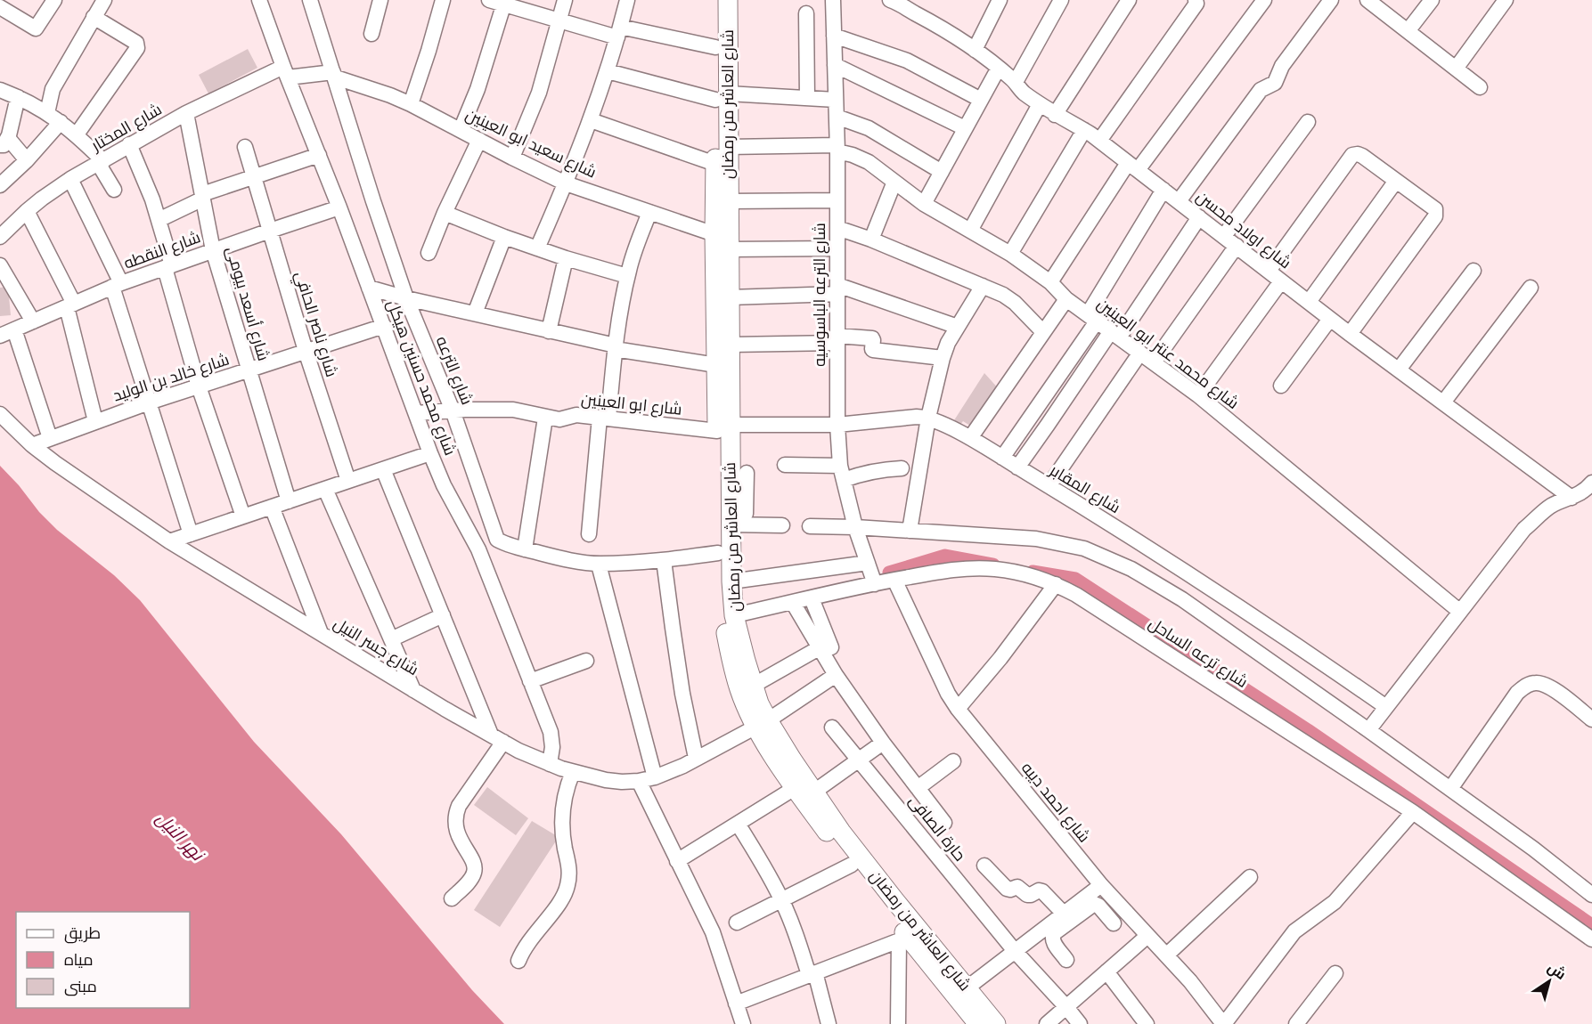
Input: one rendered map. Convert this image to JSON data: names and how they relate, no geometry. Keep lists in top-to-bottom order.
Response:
{
  "streets": {
    "main road": ["شارع العاشر من رمضان"],
    "street": [
      "شارع المختار",
      "شارع سعيد ابو العينين",
      "شارع اولاد محسن",
      "شارع النقطه",
      "شارع الترعه الباسوسيه",
      "شارع أسعد بيومى",
      "شارع ناصر الحافي",
      "شارع محمد عنتر ابو العينين",
      "شارع الترعه",
      "شارع خالد بن الوليد",
      "شارع محمد حسنين هيكل",
      "شارع ابو العينين",
      "شارع المقابر",
      "شارع جسر النيل",
      "شارع ترعه الساحل",
      "شارع احمد ديبه",
      "حارة الصافى"
    ]
  },
  "crossings": [
    ["شارع العاشر من رمضان", "شارع سعيد ابو العينين"],
    ["شارع العاشر من رمضان", "شارع محمد عنتر ابو العينين"],
    ["شارع العاشر من رمضان", "شارع الترعه"],
    ["شارع العاشر من رمضان", "شارع ابو العينين"],
    ["شارع العاشر من رمضان", "شارع المقابر"],
    ["شارع العاشر من رمضان", "شارع جسر النيل"],
    ["شارع العاشر من رمضان", "شارع ترعه الساحل"],
    ["شارع المختار", "شارع سعيد ابو العينين"],
    ["شارع المختار", "شارع أسعد بيومى"],
    ["شارع المختار", "شارع الترعه"],
    ["شارع المختار", "شارع محمد حسنين هيكل"],
    ["شارع سعيد ابو العينين", "شارع الترعه"],
    ["شارع النقطه", "شارع أسعد بيومى"],
    ["شارع النقطه", "شارع ناصر الحافي"],
    ["شارع النقطه", "شارع محمد حسنين هيكل"],
    ["شارع الترعه الباسوسيه", "شارع محمد عنتر ابو العينين"],
    ["شارع الترعه الباسوسيه", "شارع المقابر"],
    ["شارع الترعه الباسوسيه", "شارع ترعه الساحل"],
    ["شارع أسعد بيومى", "شارع خالد بن الوليد"],
    ["شارع ناصر الحافي", "شارع خالد بن الوليد"],
    ["شارع الترعه", "شارع ابو العينين"],
    ["شارع خالد بن الوليد", "شارع محمد حسنين هيكل"],
    ["شارع خالد بن الوليد", "شارع جسر النيل"],
    ["شارع محمد حسنين هيكل", "شارع ابو العينين"],
    ["شارع محمد حسنين هيكل", "شارع جسر النيل"],
    ["شارع ابو العينين", "شارع المقابر"],
    ["شارع ترعه الساحل", "شارع احمد ديبه"]
  ],
  "water": ["نهر النيل"],
  "legend": ["طريق", "مياه", "مبنى"],
  "north": "top right"
}
